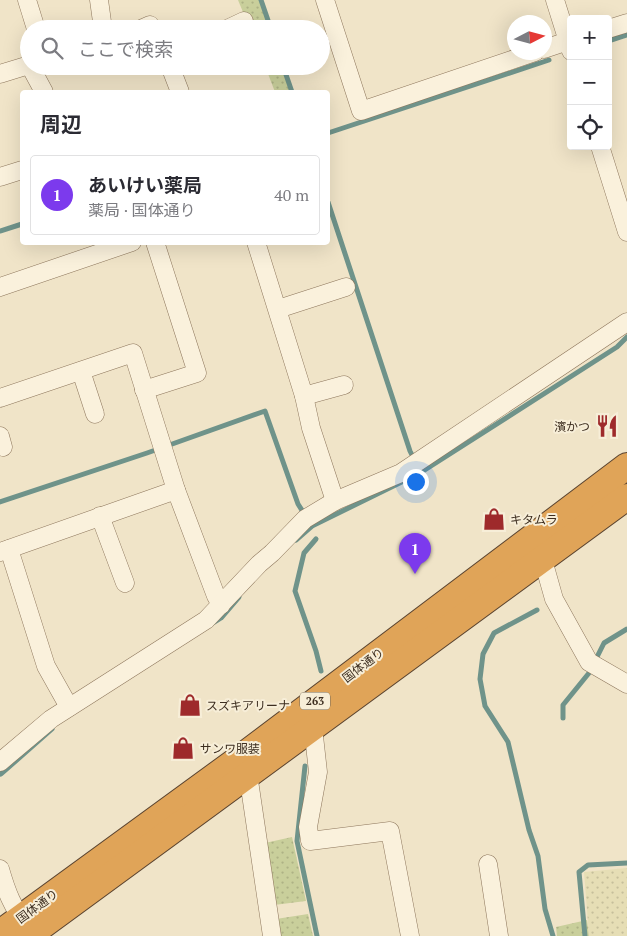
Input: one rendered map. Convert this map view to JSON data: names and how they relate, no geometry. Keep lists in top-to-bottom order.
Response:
{
  "streets": {
    "highway": ["国体通り", "263"]
  },
  "places": {
    "restaurant": ["濱かつ"],
    "shop": ["キタムラ", "スズキアリーナ", "サンワ服装"]
  },
  "north": "right",
  "page": {
    "map_buttons": ["+", "−"],
    "search": "ここで検索",
    "heading": "周辺",
    "list": [
      {
        "mark": "1",
        "name": "あいけい薬局",
        "note": "薬局 · 国体通り",
        "value": "40 m"
      }
    ],
    "pins": "1"
  }
}
